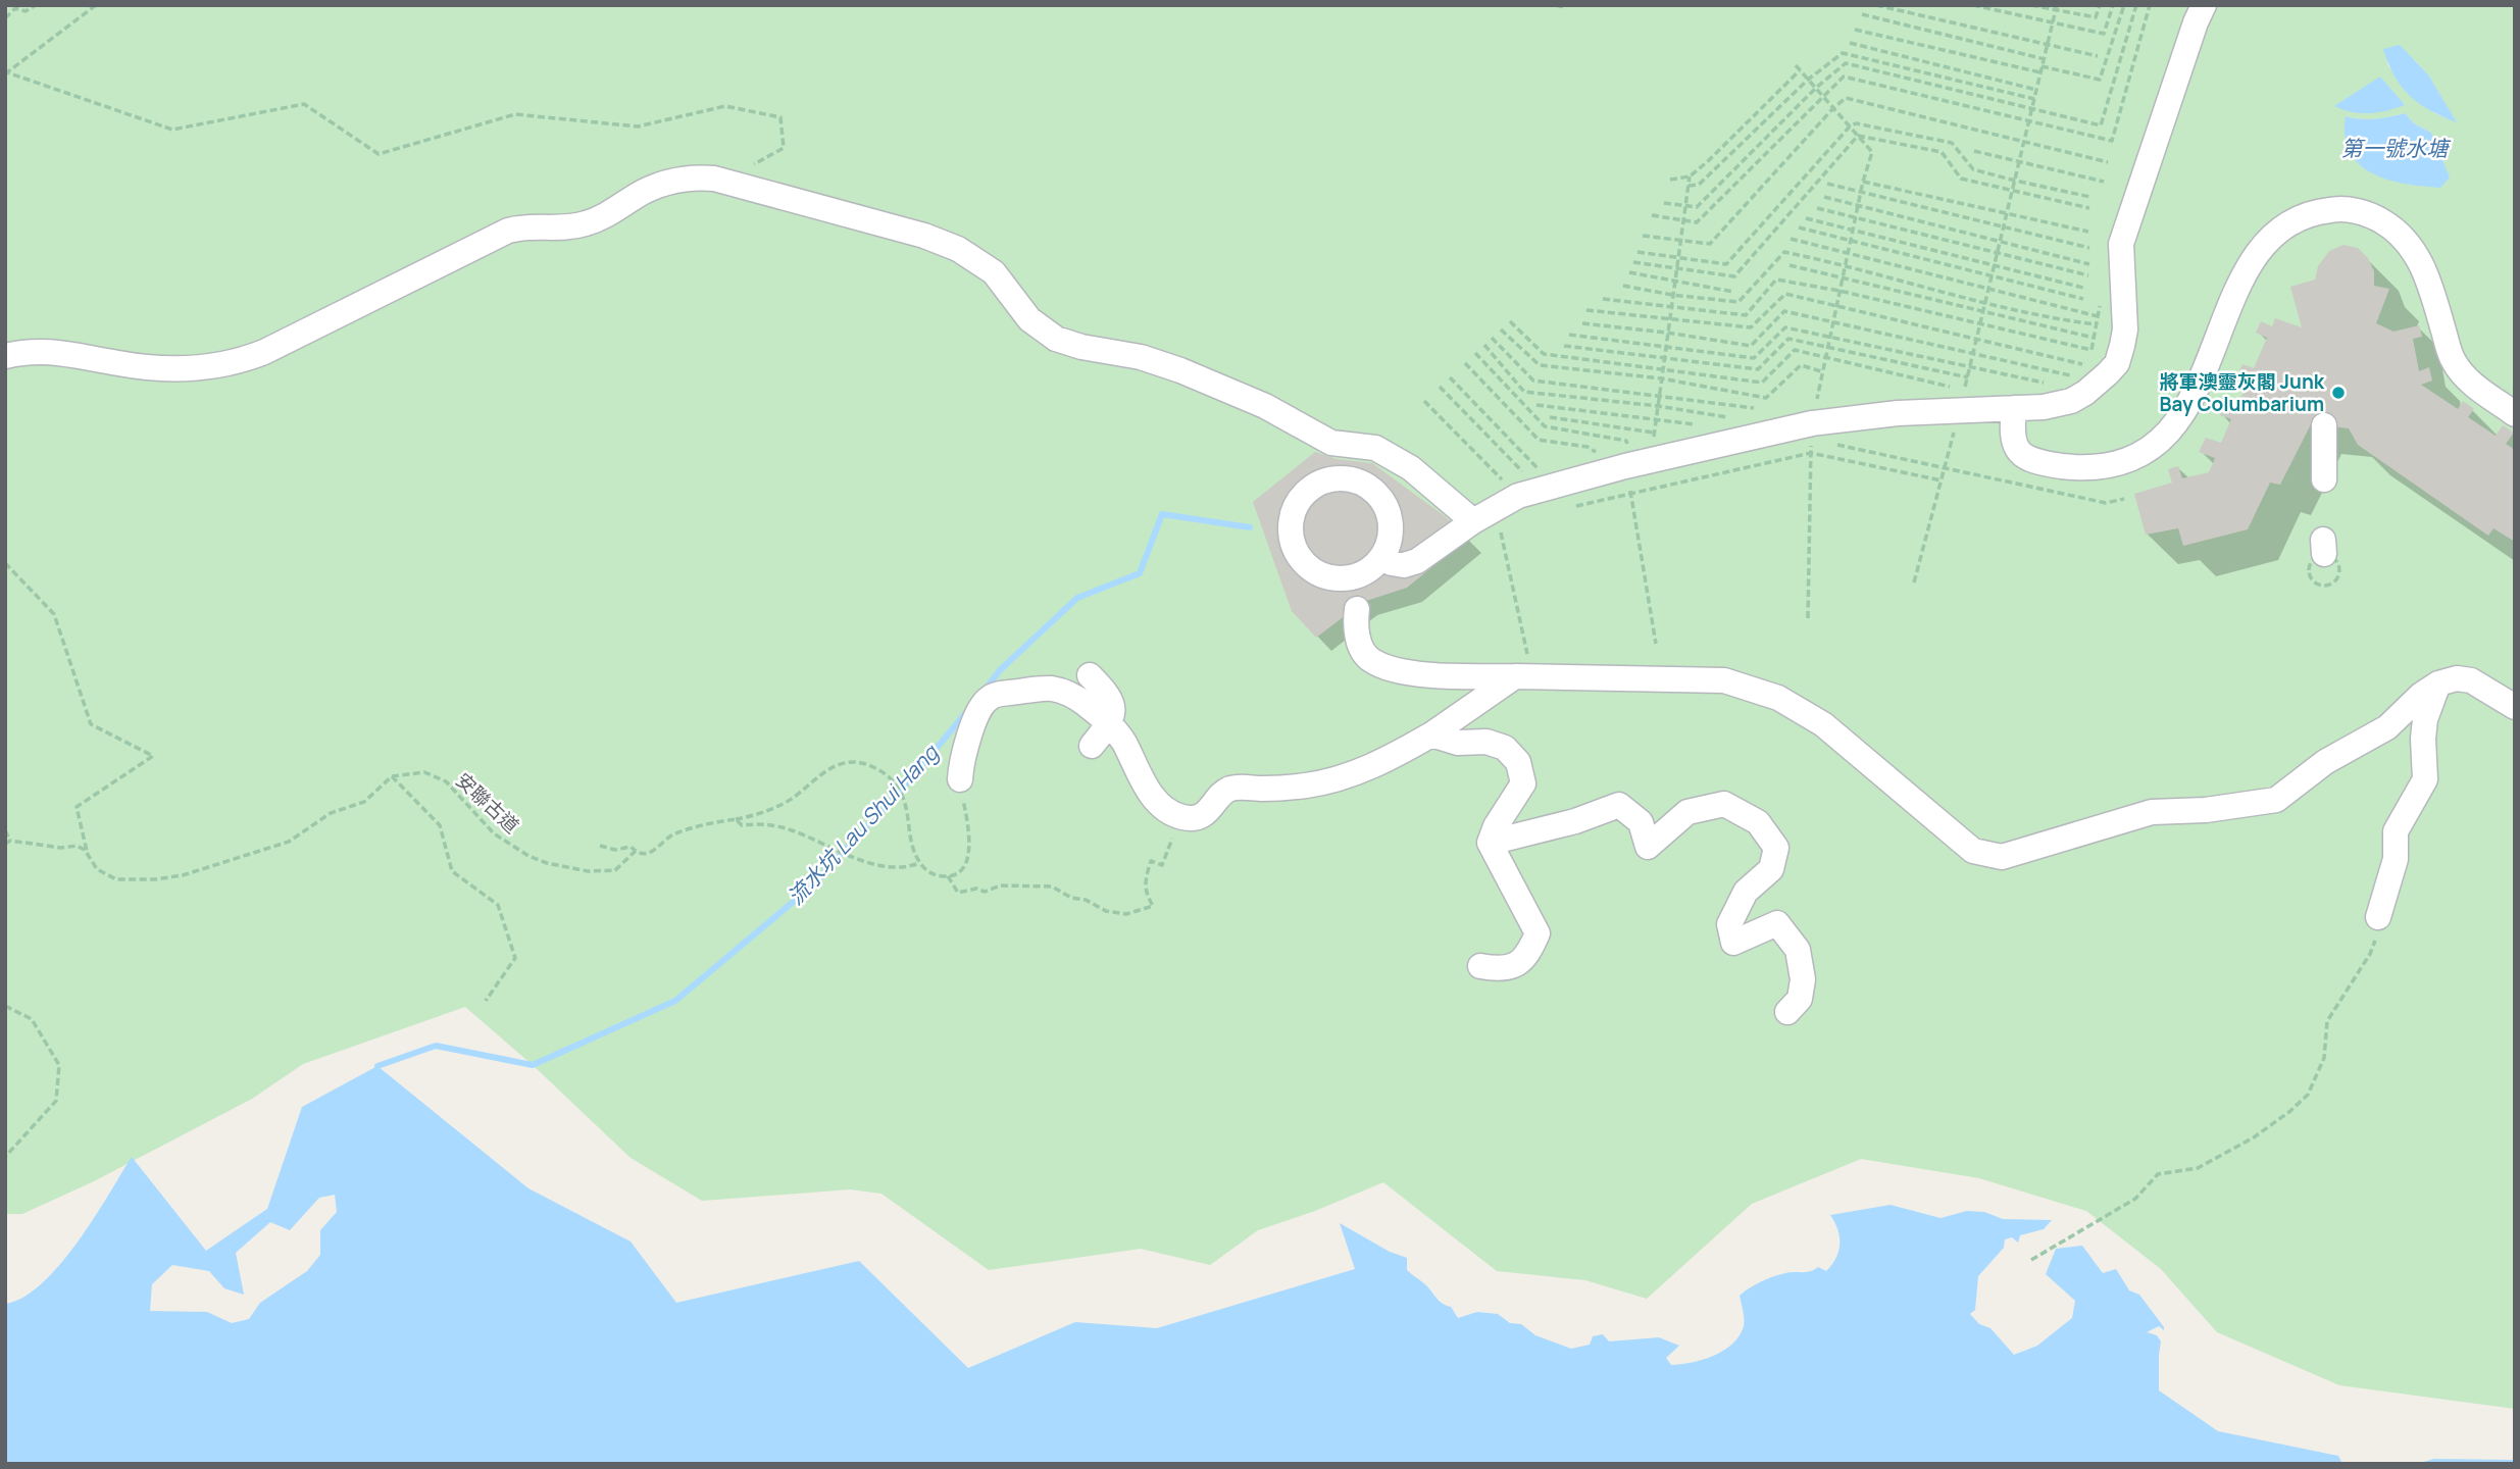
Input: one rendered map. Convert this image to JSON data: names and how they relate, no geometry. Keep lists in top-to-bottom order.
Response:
{
  "streets": {
    "path": ["安聯古道"]
  },
  "water": ["第一號水塘", "流水坑 Lau Shui Hang"],
  "places": ["將軍澳靈灰閣 Junk Bay Columbarium"]
}
